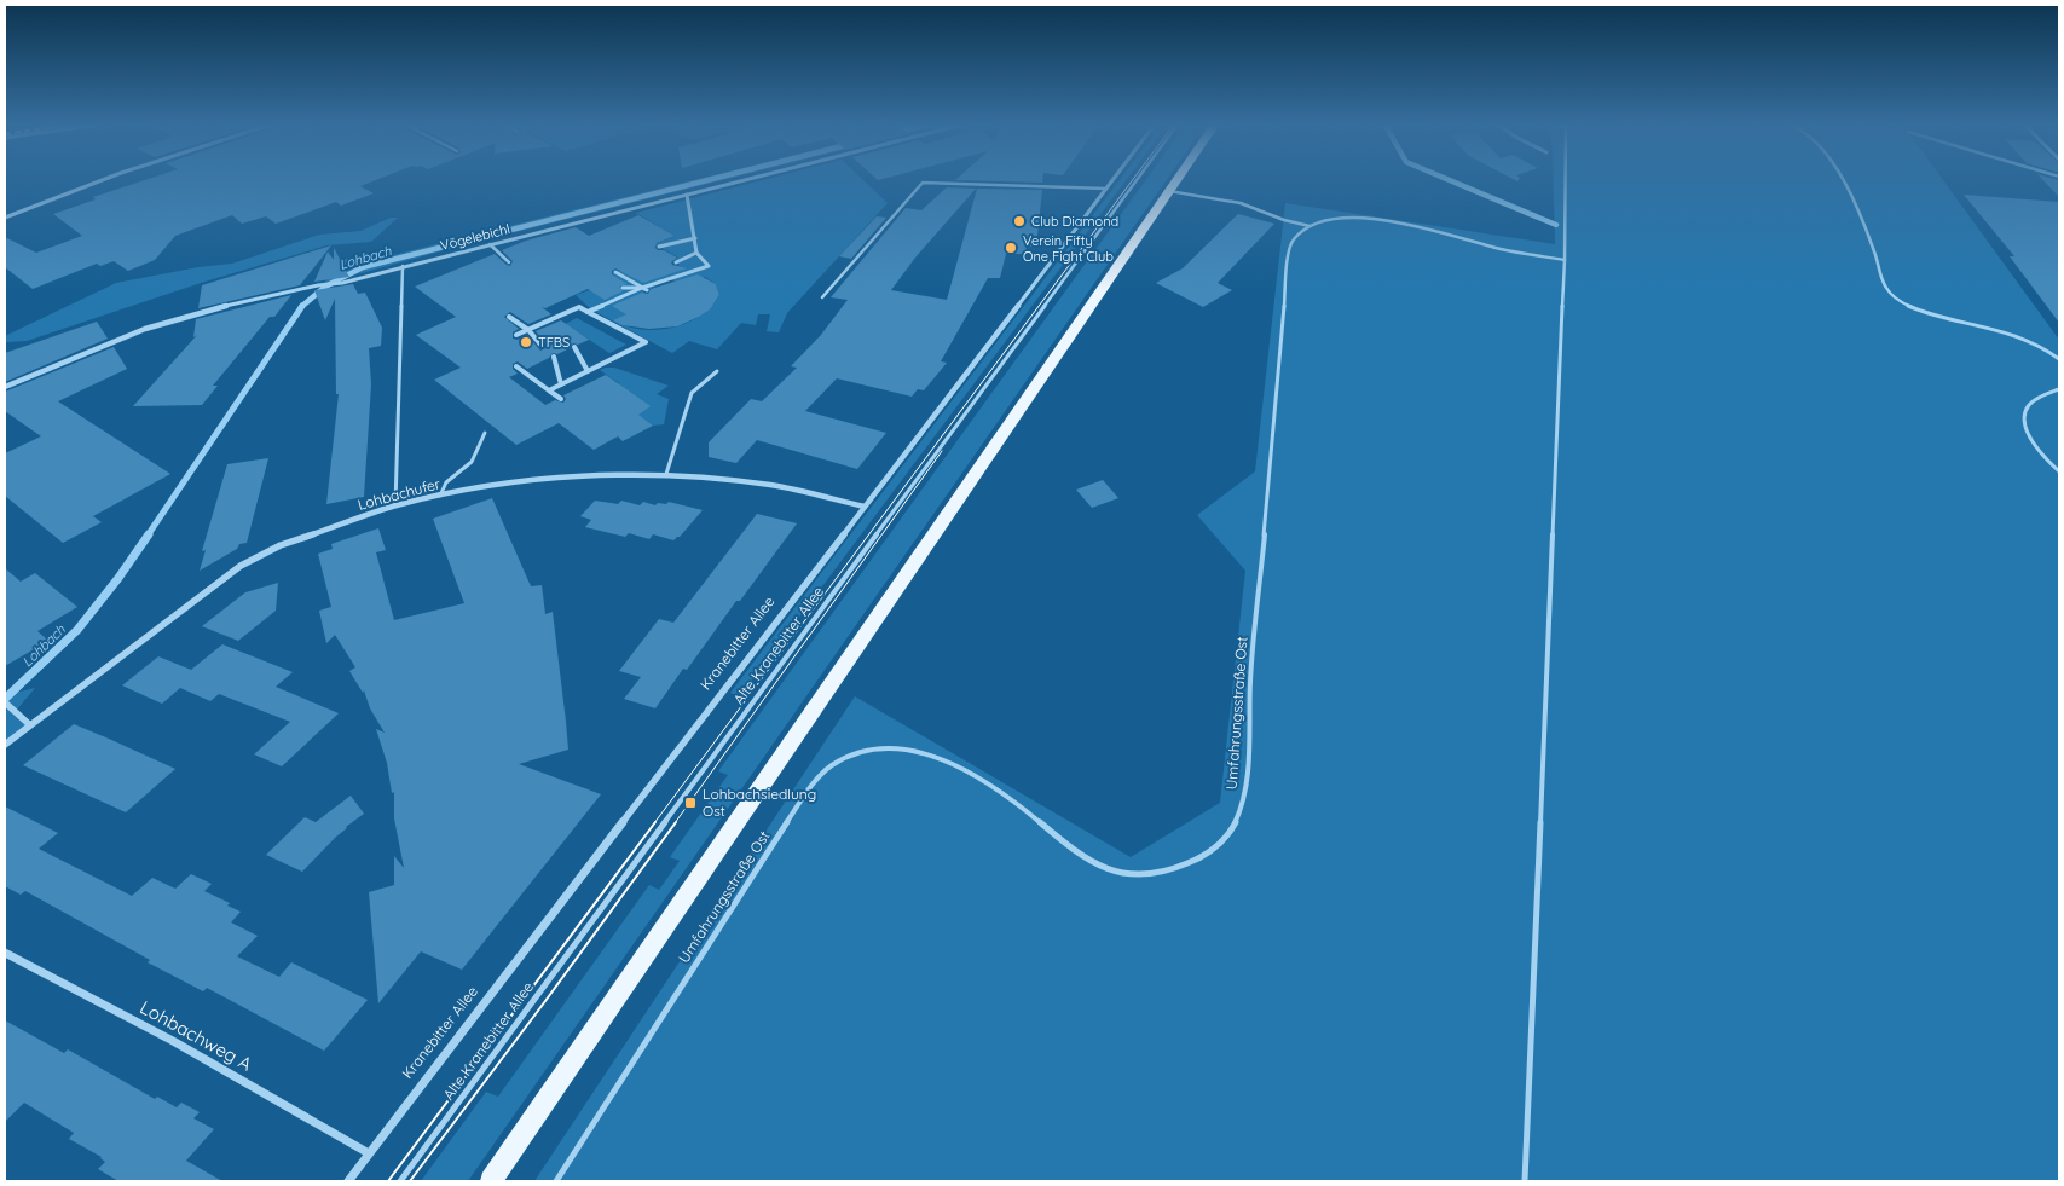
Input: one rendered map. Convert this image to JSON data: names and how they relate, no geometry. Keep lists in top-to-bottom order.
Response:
{
  "streets": {
    "street": [
      "Vögelebichl",
      "Lohbachufer",
      "Kranebitter Allee",
      "Lohbachweg A"
    ],
    "lane": ["Alte Kranebitter Allee", "Umfahrungsstraße Ost"]
  },
  "crossings": [
    ["Lohbachufer", "Kranebitter Allee"],
    ["Kranebitter Allee", "Lohbachweg A"]
  ],
  "water": ["Lohbach"],
  "places": {
    "other": ["Club Diamond", "Verein Fifty One Fight Club", "TFBS"],
    "transit": ["Lohbachsiedlung Ost"]
  }
}
